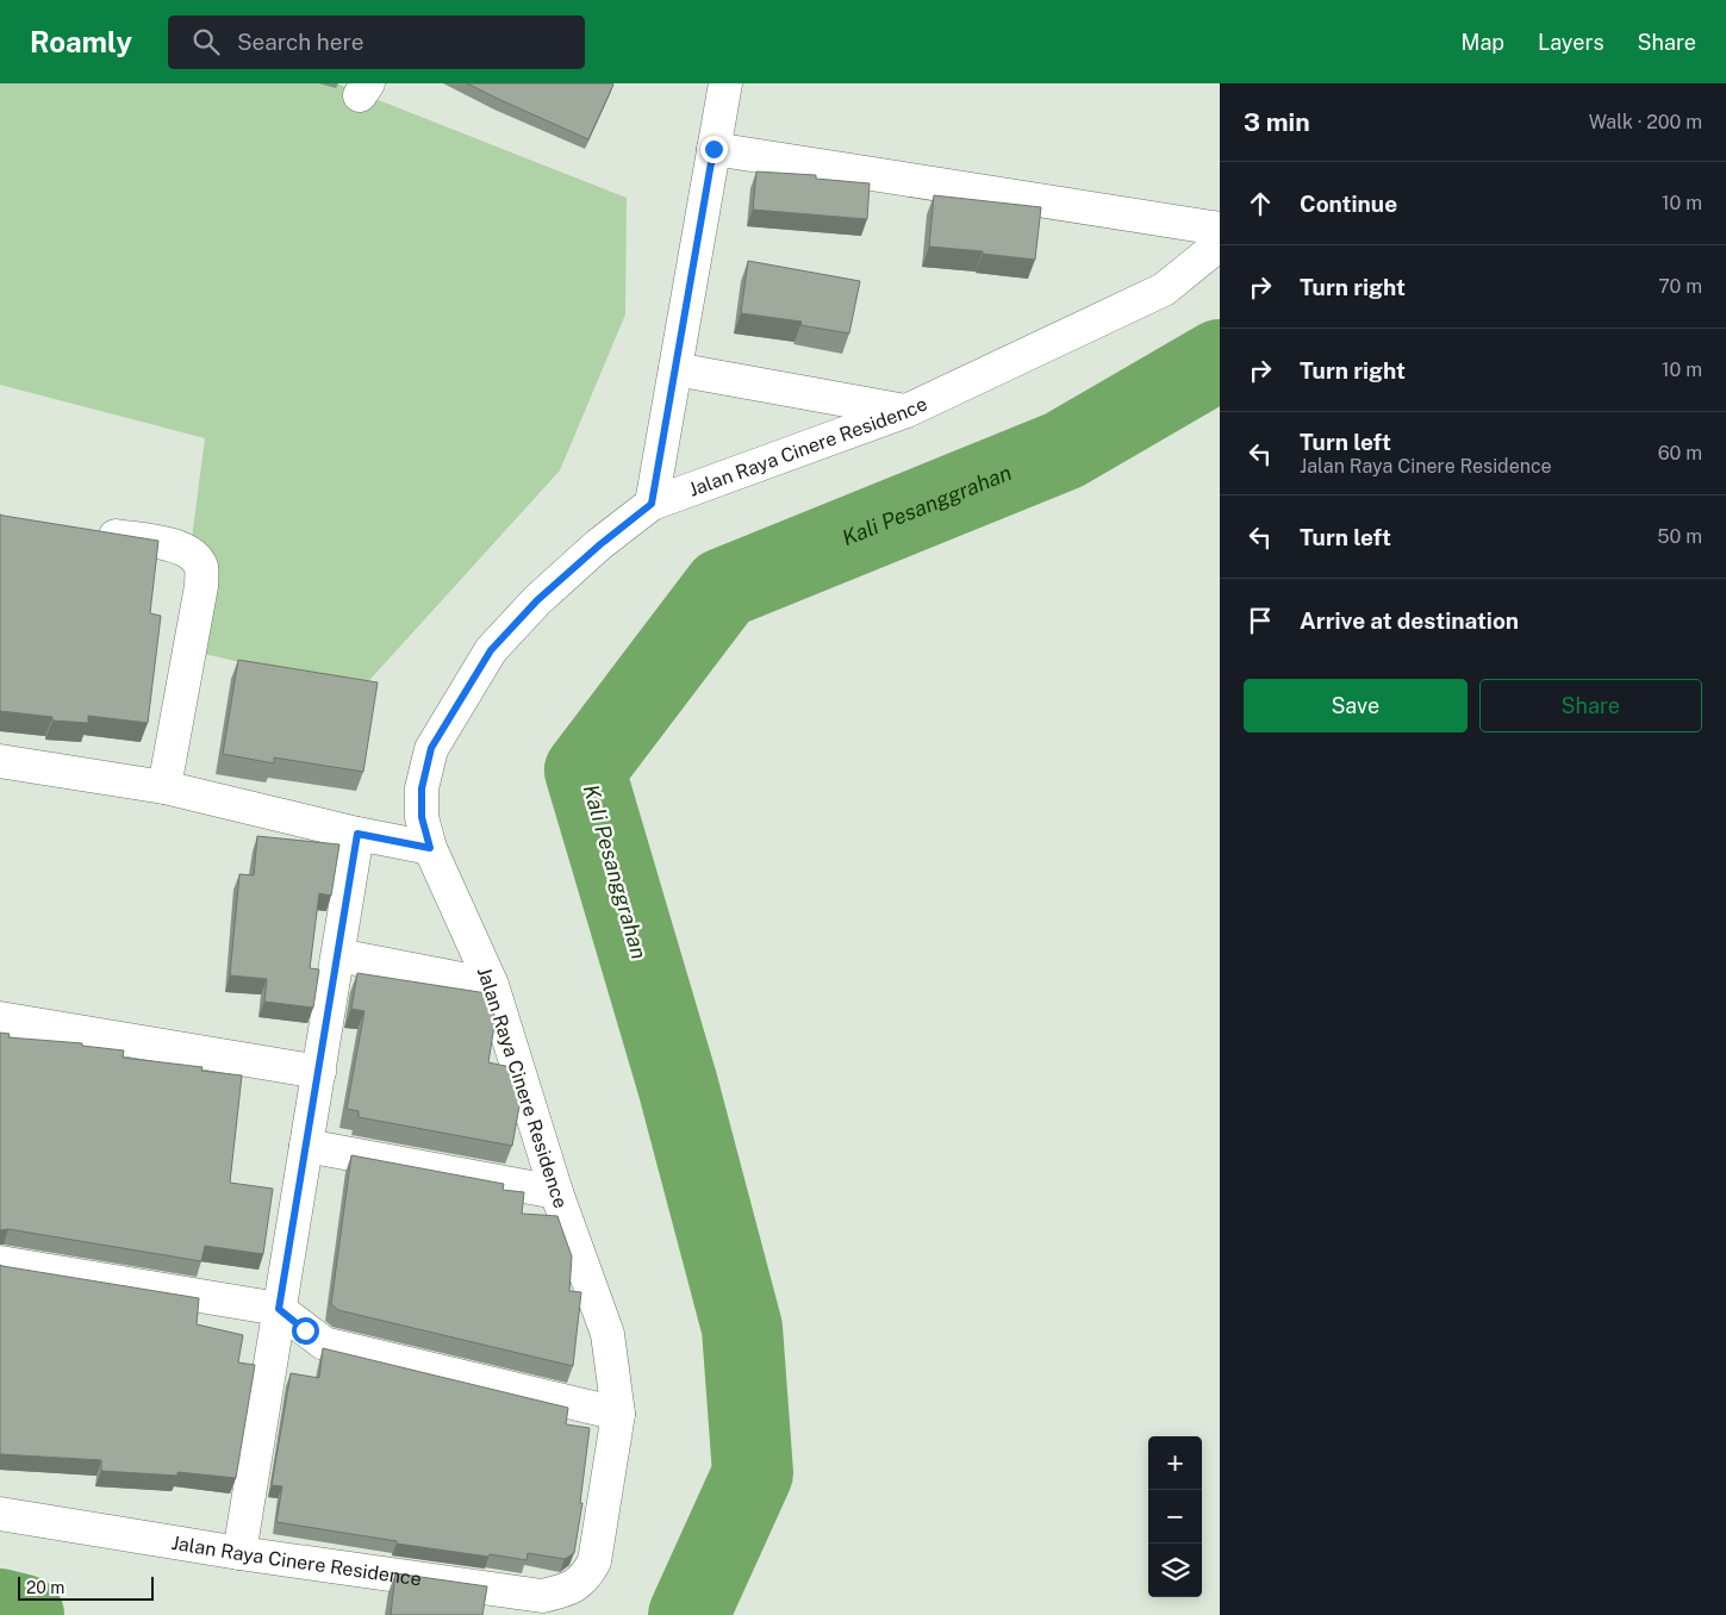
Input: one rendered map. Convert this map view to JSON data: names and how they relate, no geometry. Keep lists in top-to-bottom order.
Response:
{
  "streets": {
    "street": ["Jalan Raya Cinere Residence"]
  },
  "water": ["Kali Pesanggrahan"],
  "scale_bar": "20 m",
  "page": {
    "header": "Roamly",
    "search": "Search here",
    "nav": ["Map", "Layers", "Share"],
    "heading": ["3 min", "Walk · 200 m"],
    "list": [
      ["Continue", "10 m"],
      ["Turn right", "70 m"],
      ["Turn right", "10 m"],
      ["Turn left", "Jalan Raya Cinere Residence", "60 m"],
      ["Turn left", "50 m"],
      "Arrive at destination"
    ],
    "buttons": ["Save", "Share"],
    "map_buttons": ["+", "−"],
    "scale": "20 m"
  }
}
